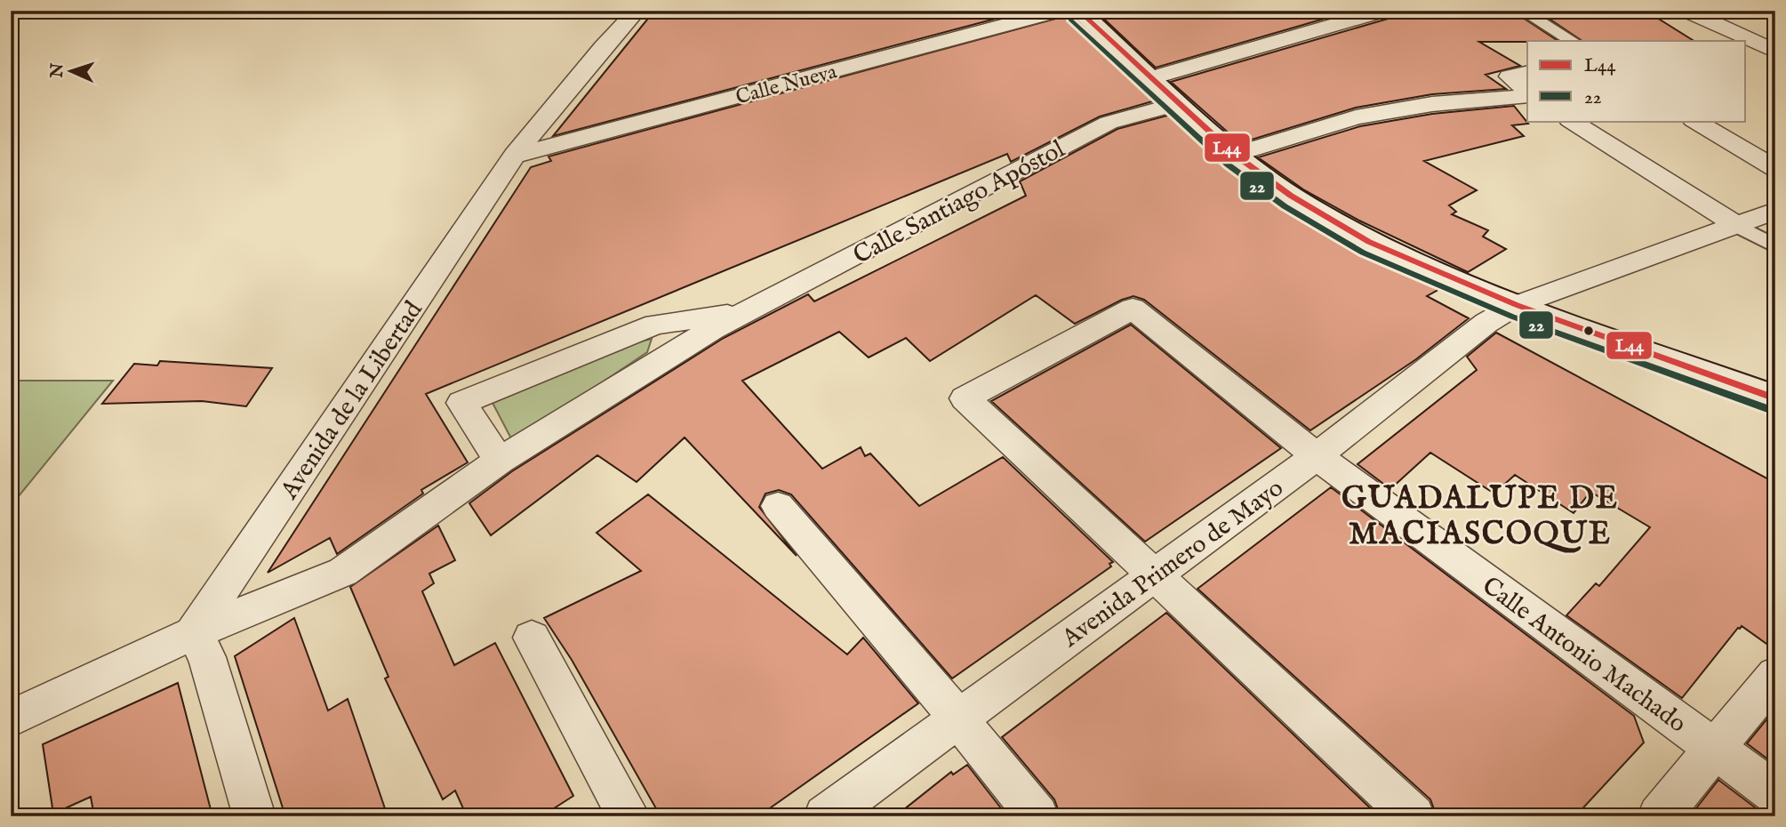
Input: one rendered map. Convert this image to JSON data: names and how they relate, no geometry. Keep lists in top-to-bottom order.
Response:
{
  "streets": {
    "street": [
      "Calle Nueva",
      "Calle Santiago Apóstol",
      "Avenida de la Libertad",
      "Avenida Primero de Mayo",
      "Calle Antonio Machado"
    ]
  },
  "crossings": [
    ["Calle Nueva", "Avenida de la Libertad"],
    ["Calle Santiago Apóstol", "Avenida de la Libertad"],
    ["Avenida Primero de Mayo", "Calle Antonio Machado"]
  ],
  "districts": ["GUADALUPE DE MACIASCOQUE"],
  "lines": ["transit line L44", "transit line 22"],
  "legend": ["L44", "22"],
  "north": "left"
}
